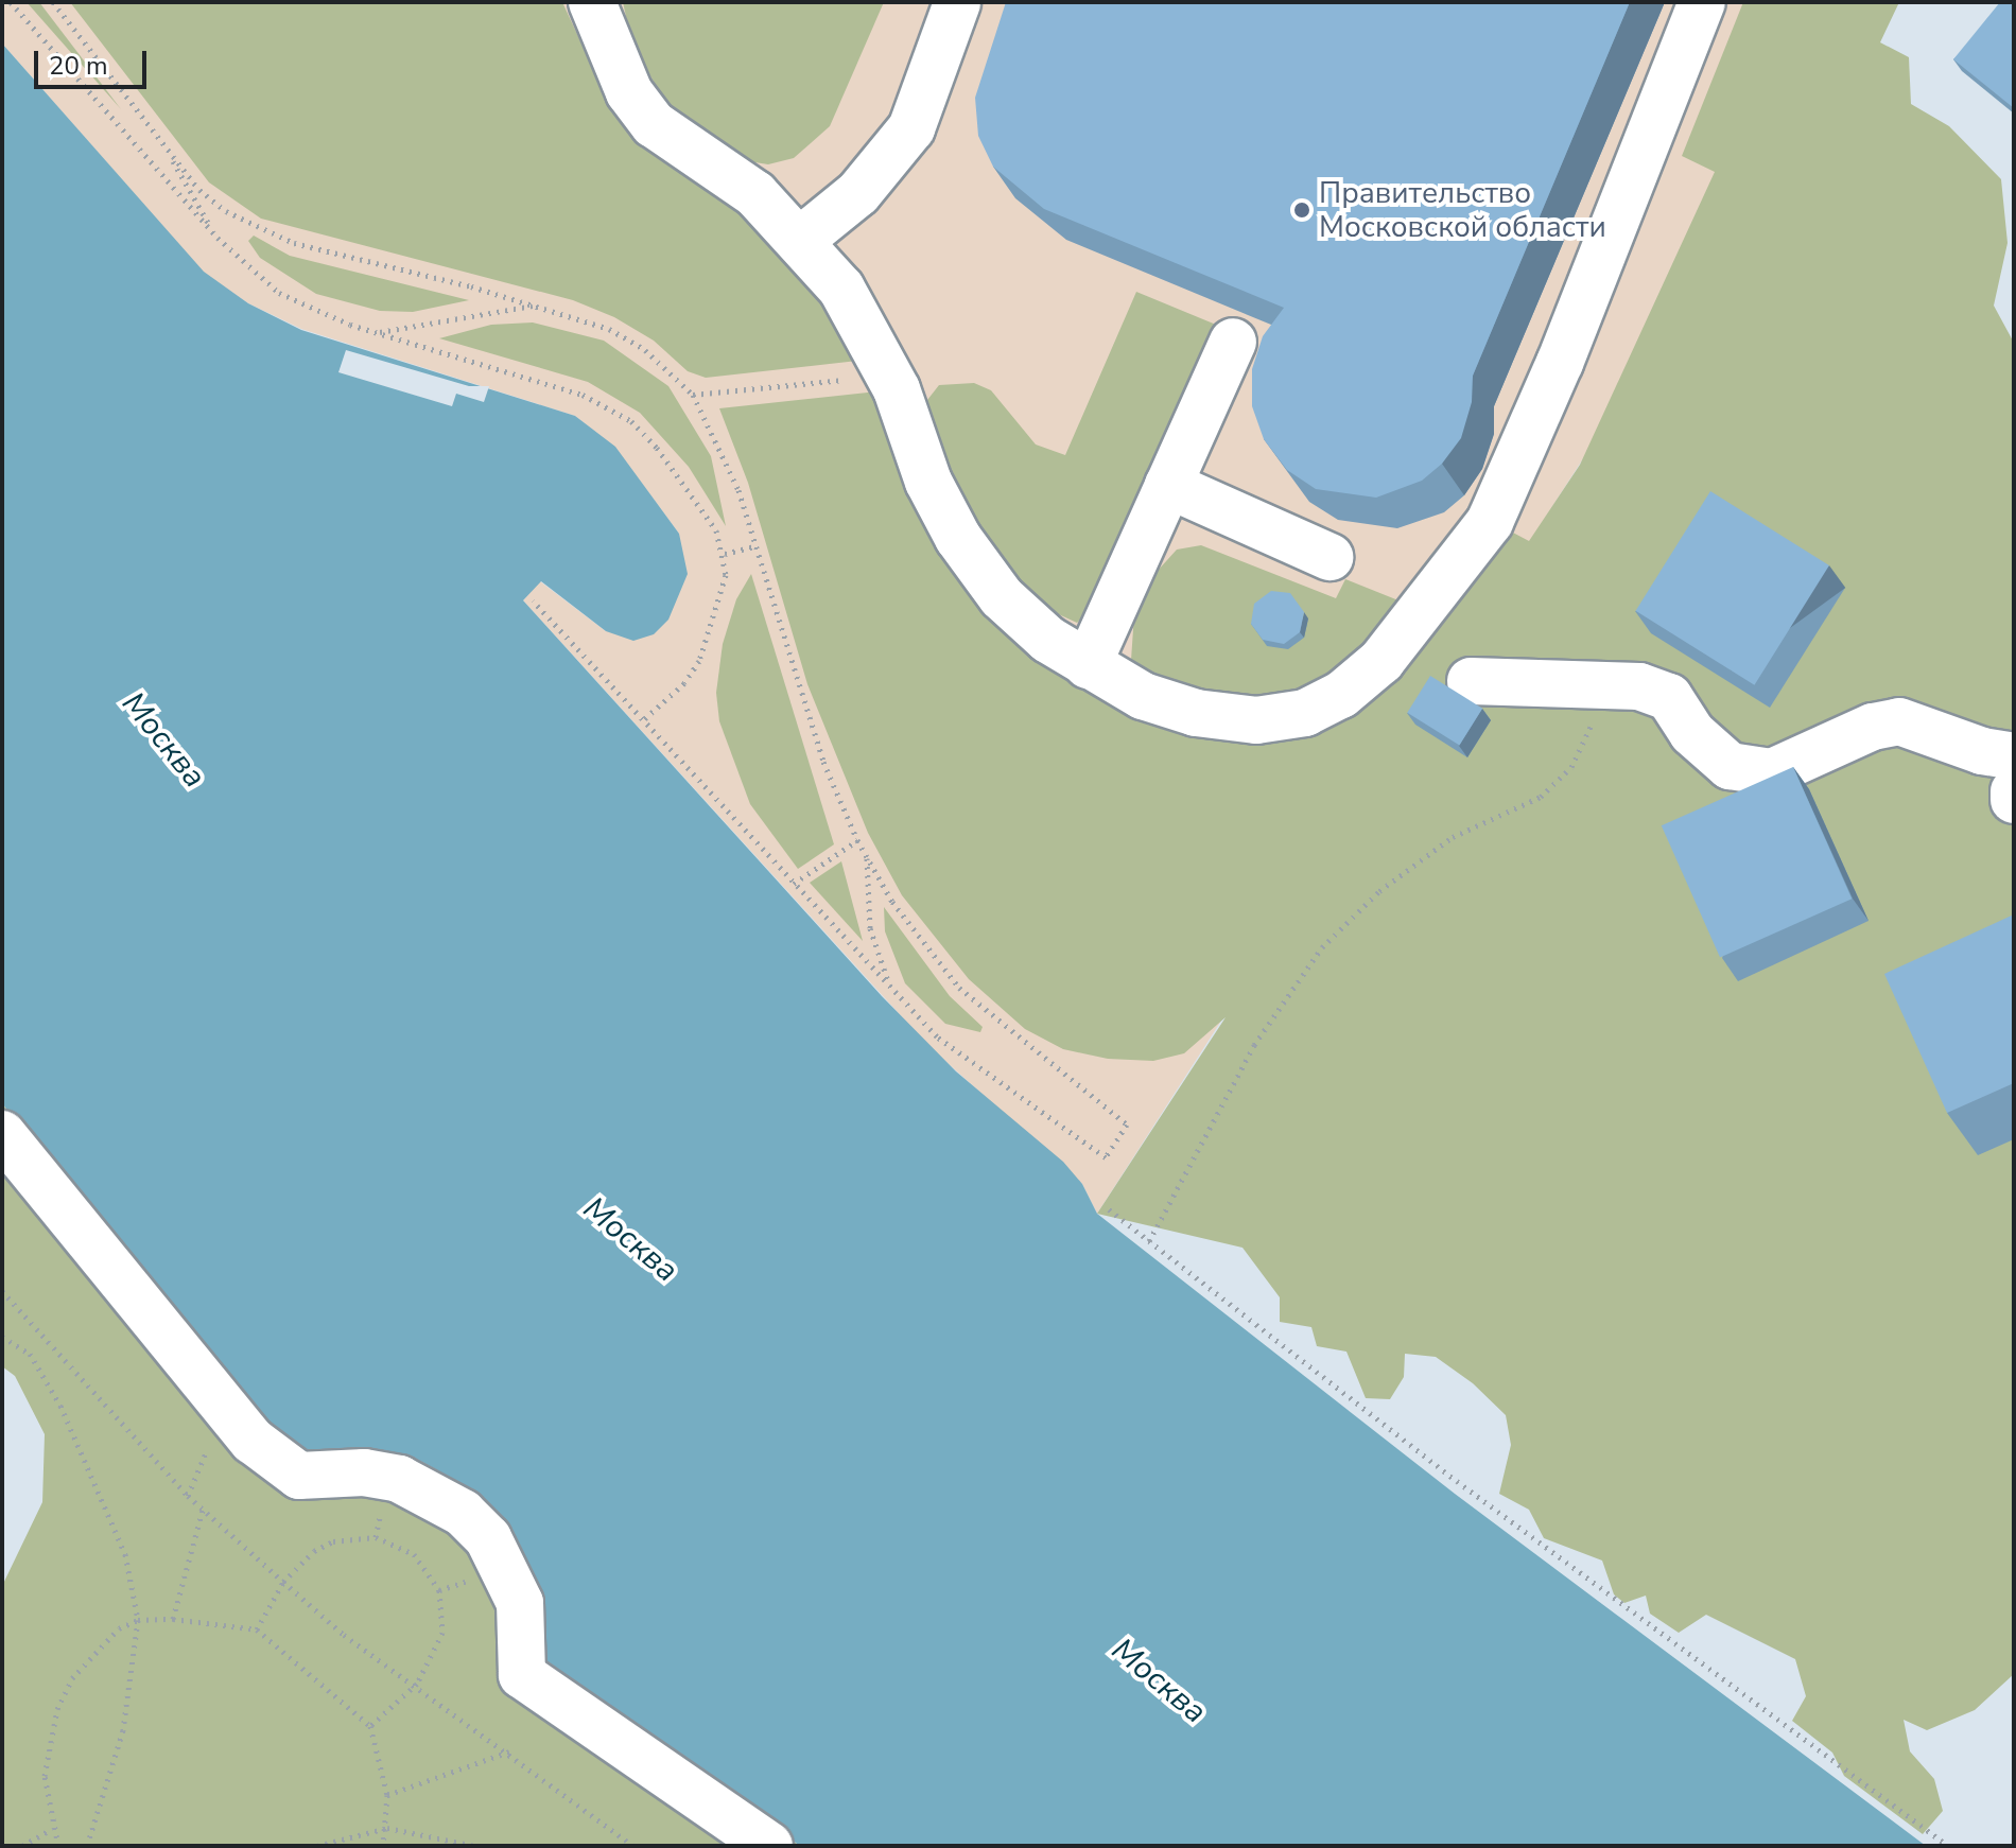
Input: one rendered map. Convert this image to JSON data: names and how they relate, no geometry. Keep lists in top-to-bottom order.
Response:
{
  "water": ["Москва"],
  "places": ["Правительство Московской области"],
  "scale_bar": "20 m"
}
